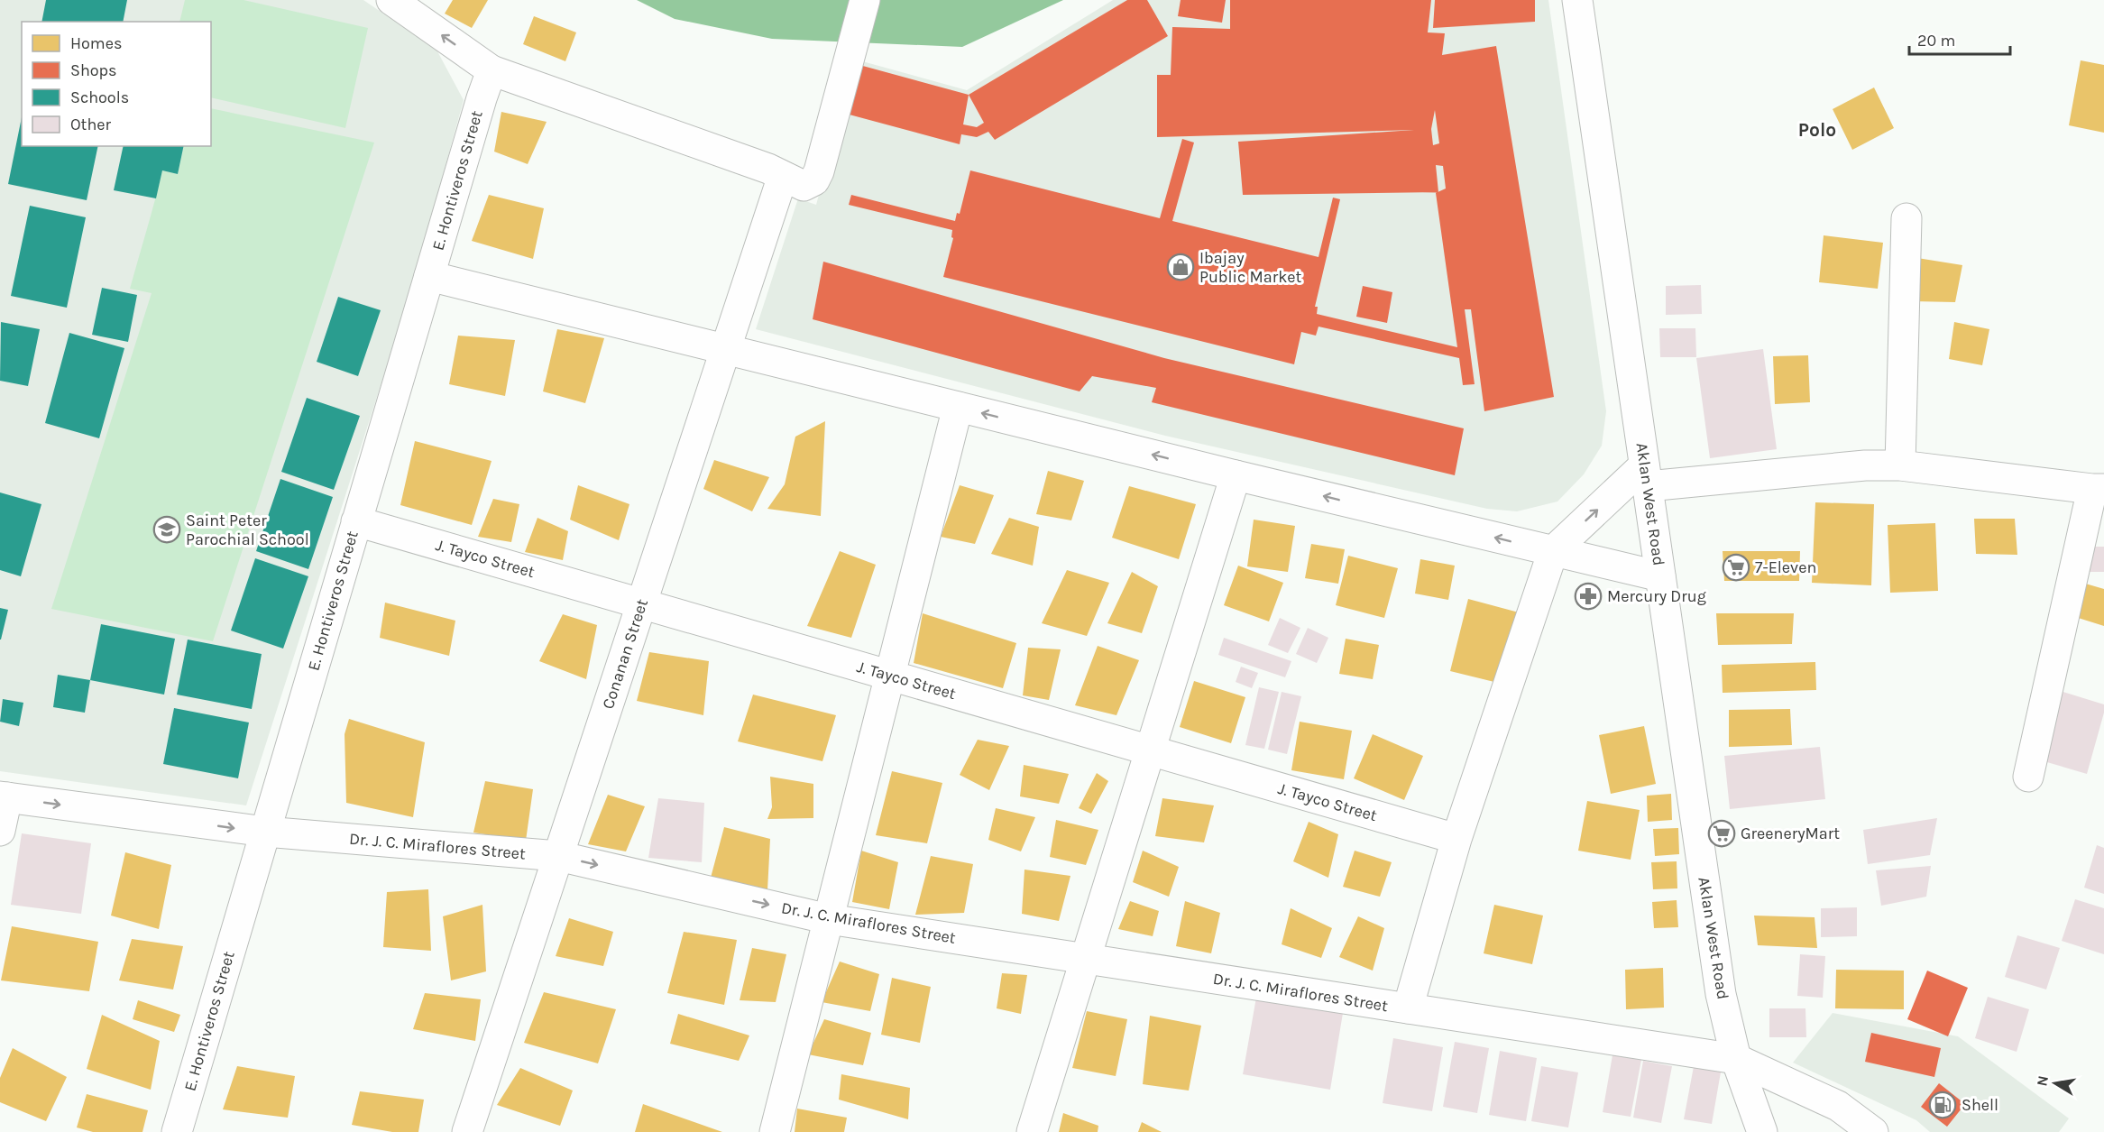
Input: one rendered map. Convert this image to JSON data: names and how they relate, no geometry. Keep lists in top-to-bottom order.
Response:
{
  "streets": {
    "street": [
      "E. Hontiveros Street",
      "Aklan West Road",
      "J. Tayco Street",
      "Conanan Street",
      "Dr. J. C. Miraflores Street"
    ]
  },
  "crossings": [
    ["E. Hontiveros Street", "J. Tayco Street"],
    ["E. Hontiveros Street", "Dr. J. C. Miraflores Street"],
    ["Aklan West Road", "Dr. J. C. Miraflores Street"],
    ["J. Tayco Street", "Conanan Street"],
    ["Conanan Street", "Dr. J. C. Miraflores Street"]
  ],
  "districts": ["Polo"],
  "places": {
    "shop": ["Ibajay Public Market"],
    "school or university": ["Saint Peter Parochial School"],
    "supermarket": ["7-Eleven", "GreeneryMart"],
    "pharmacy": ["Mercury Drug"],
    "fuel station": ["Shell"]
  },
  "legend": [
    "Homes",
    "Shops",
    "Schools",
    "Other"
  ],
  "scale_bar": "20 m",
  "north": "left"
}
